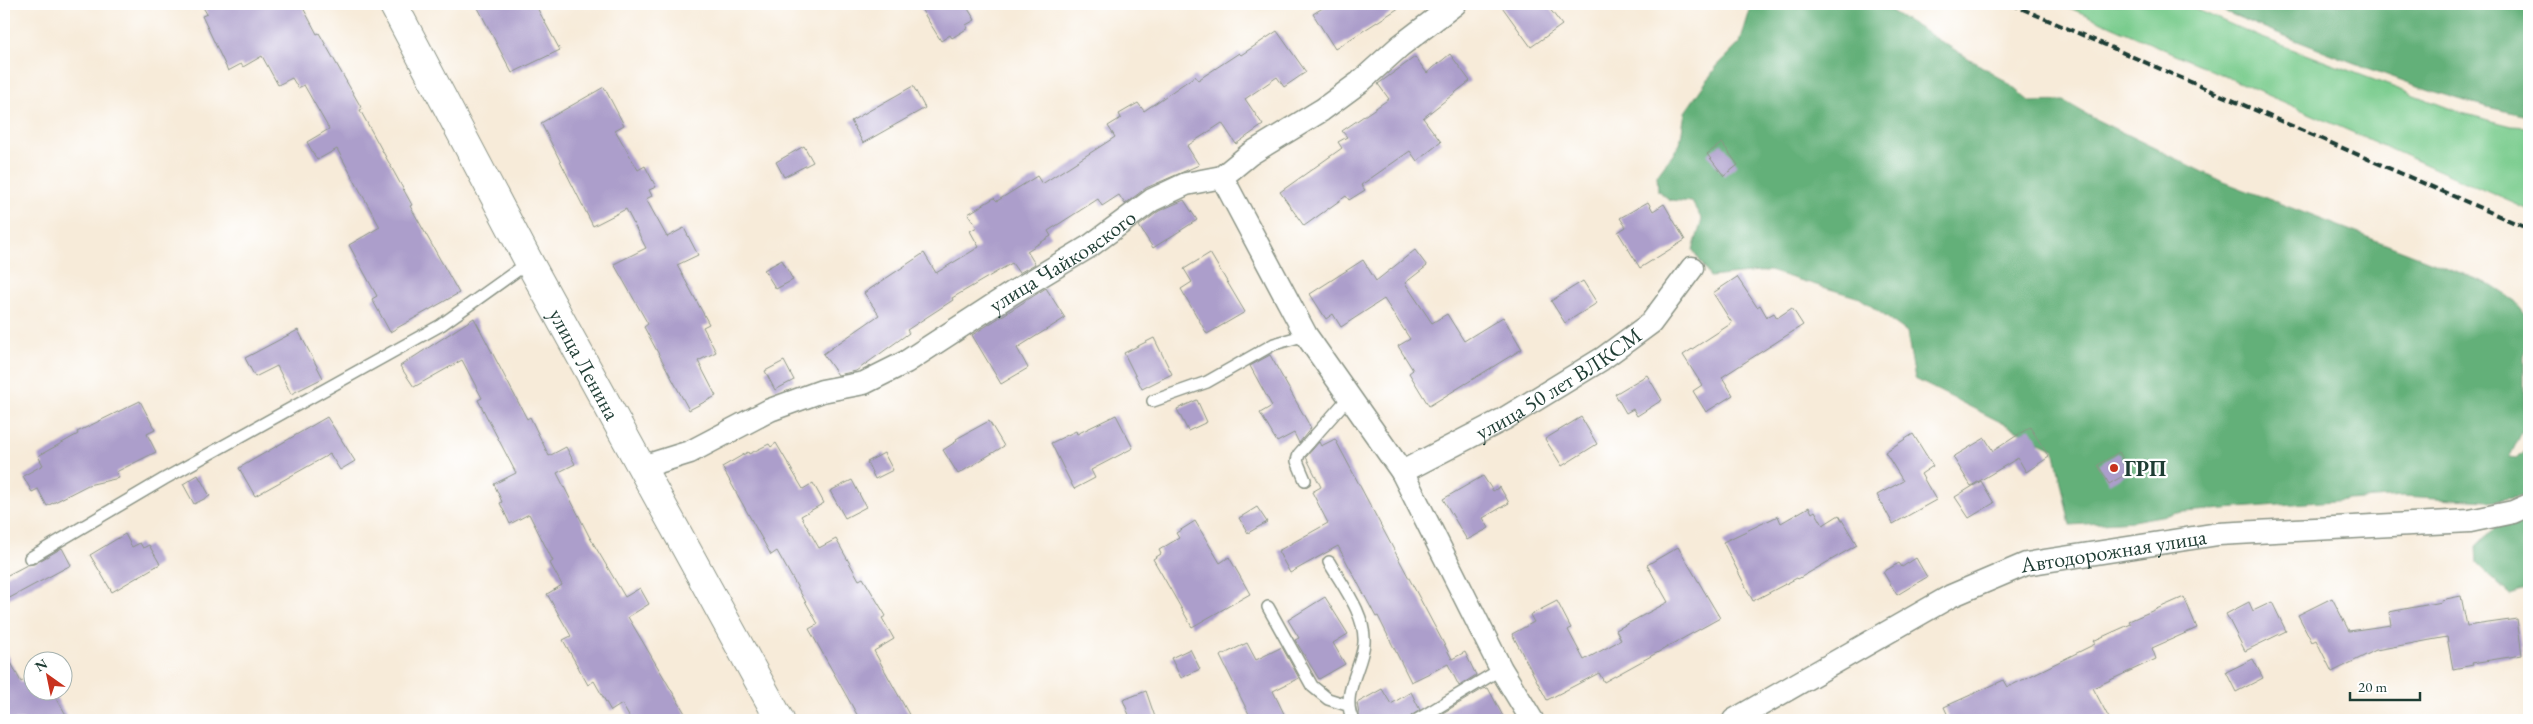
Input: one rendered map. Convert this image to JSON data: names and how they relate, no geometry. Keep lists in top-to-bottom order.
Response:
{
  "streets": {
    "main road": ["улица Ленина"],
    "street": ["улица Чайковского", "улица 50 лет ВЛКСМ", "Автодорожная улица"]
  },
  "crossings": [
    ["улица Чайковского", "улица Ленина"]
  ],
  "places": ["ГРП"],
  "scale_bar": "20 m",
  "north": "top left"
}
